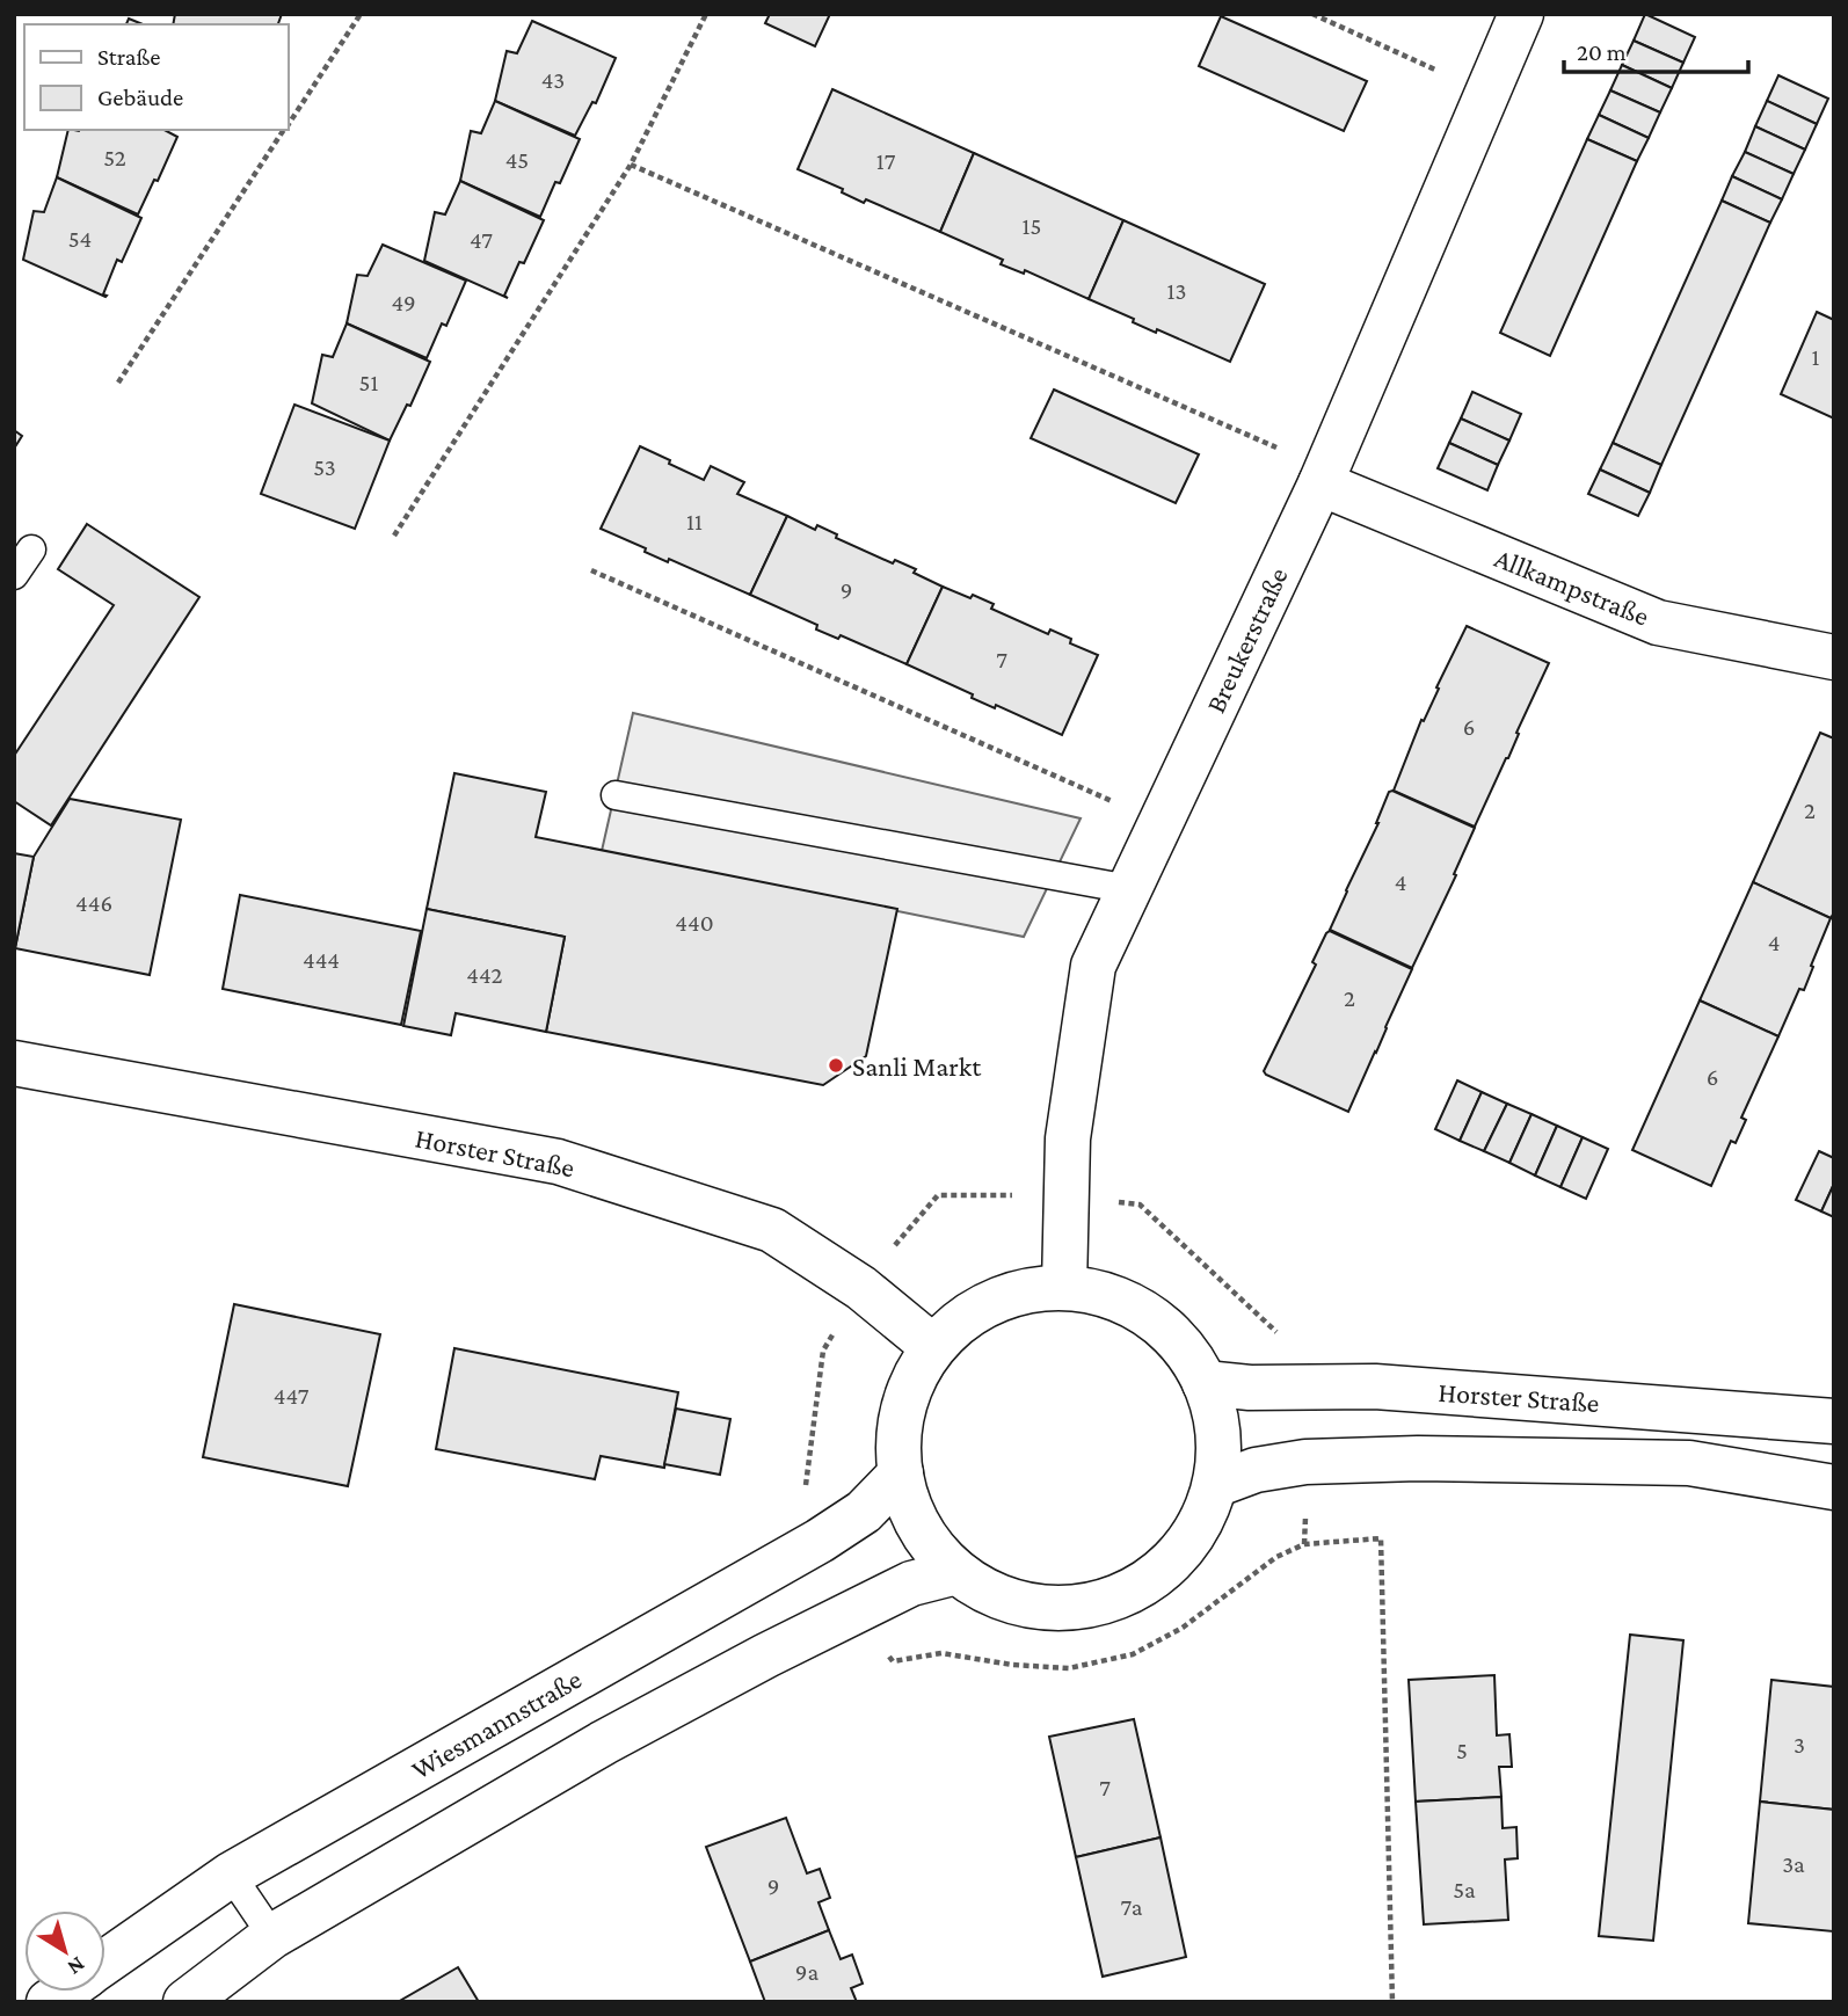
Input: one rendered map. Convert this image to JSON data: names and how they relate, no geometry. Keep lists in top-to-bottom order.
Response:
{
  "streets": {
    "main road": [
      "Allkampstraße",
      "Breukerstraße",
      "Horster Straße",
      "Wiesmannstraße"
    ]
  },
  "crossings": [
    ["Allkampstraße", "Breukerstraße"]
  ],
  "places": ["Sanli Markt"],
  "house_numbers": [
    "43",
    "52",
    "45",
    "17",
    "15",
    "54",
    "47",
    "13",
    "49",
    "1",
    "51",
    "53",
    "11",
    "9",
    "7",
    "6",
    "2",
    "4",
    "446",
    "440",
    "4",
    "444",
    "442",
    "2",
    "6",
    "447",
    "3",
    "5",
    "7",
    "3a",
    "9",
    "5a",
    "7a",
    "9a"
  ],
  "legend": ["Straße", "Gebäude"],
  "scale_bar": "20 m",
  "north": "bottom right"
}
